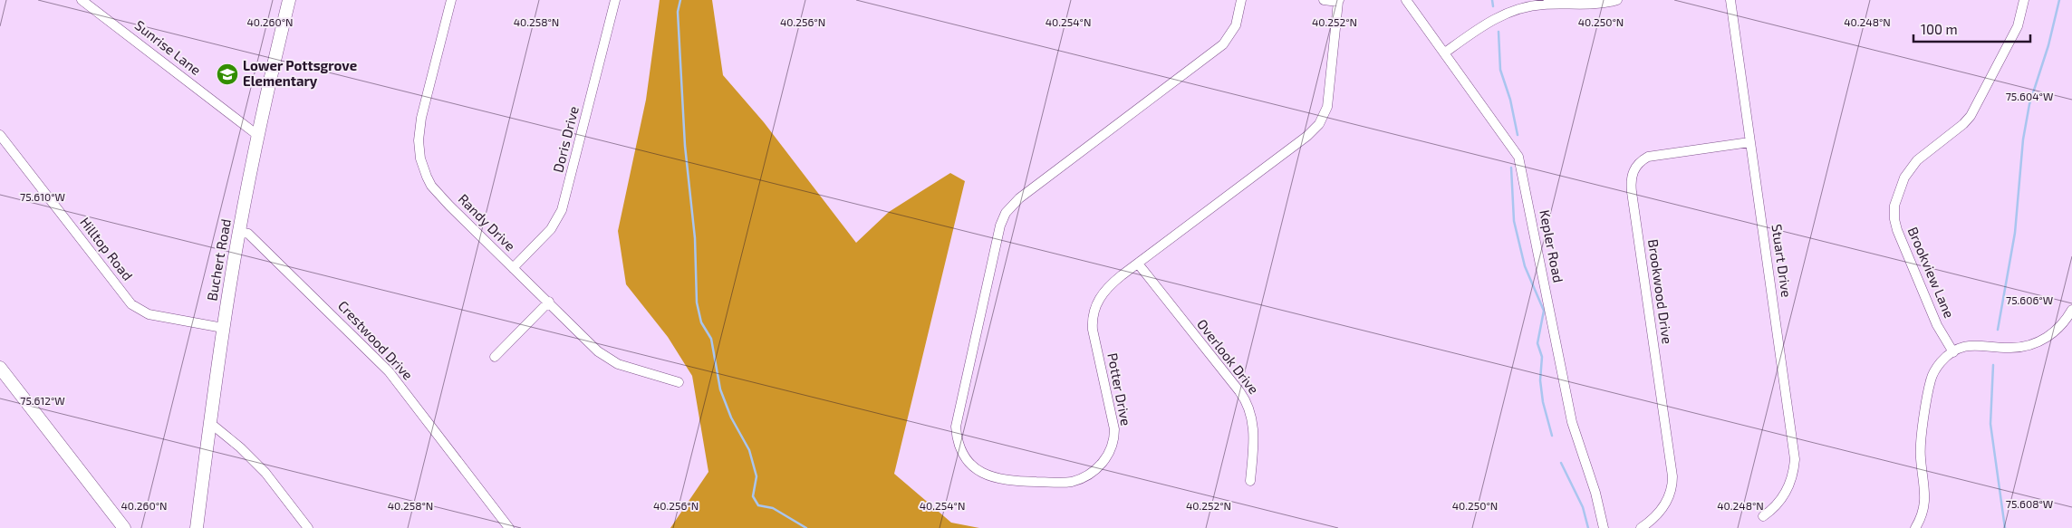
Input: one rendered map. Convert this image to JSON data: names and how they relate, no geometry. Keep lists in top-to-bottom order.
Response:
{
  "streets": {
    "street": [
      "Sunrise Lane",
      "Doris Drive",
      "Randy Drive",
      "Kepler Road",
      "Hilltop Road",
      "Buchert Road",
      "Stuart Drive",
      "Brookview Lane",
      "Brookwood Drive",
      "Crestwood Drive",
      "Overlook Drive",
      "Potter Drive"
    ]
  },
  "crossings": [
    ["Sunrise Lane", "Buchert Road"],
    ["Doris Drive", "Randy Drive"],
    ["Hilltop Road", "Buchert Road"],
    ["Buchert Road", "Crestwood Drive"],
    ["Stuart Drive", "Brookwood Drive"],
    ["Overlook Drive", "Potter Drive"]
  ],
  "places": {
    "school or university": ["Lower Pottsgrove Elementary"]
  },
  "scale_bar": "100 m",
  "coordinates": [
    "40.260°N",
    "40.258°N",
    "40.256°N",
    "40.254°N",
    "40.252°N",
    "40.250°N",
    "40.248°N",
    "75.604°W",
    "75.610°W",
    "75.606°W",
    "75.612°W",
    "75.608°W"
  ]
}
